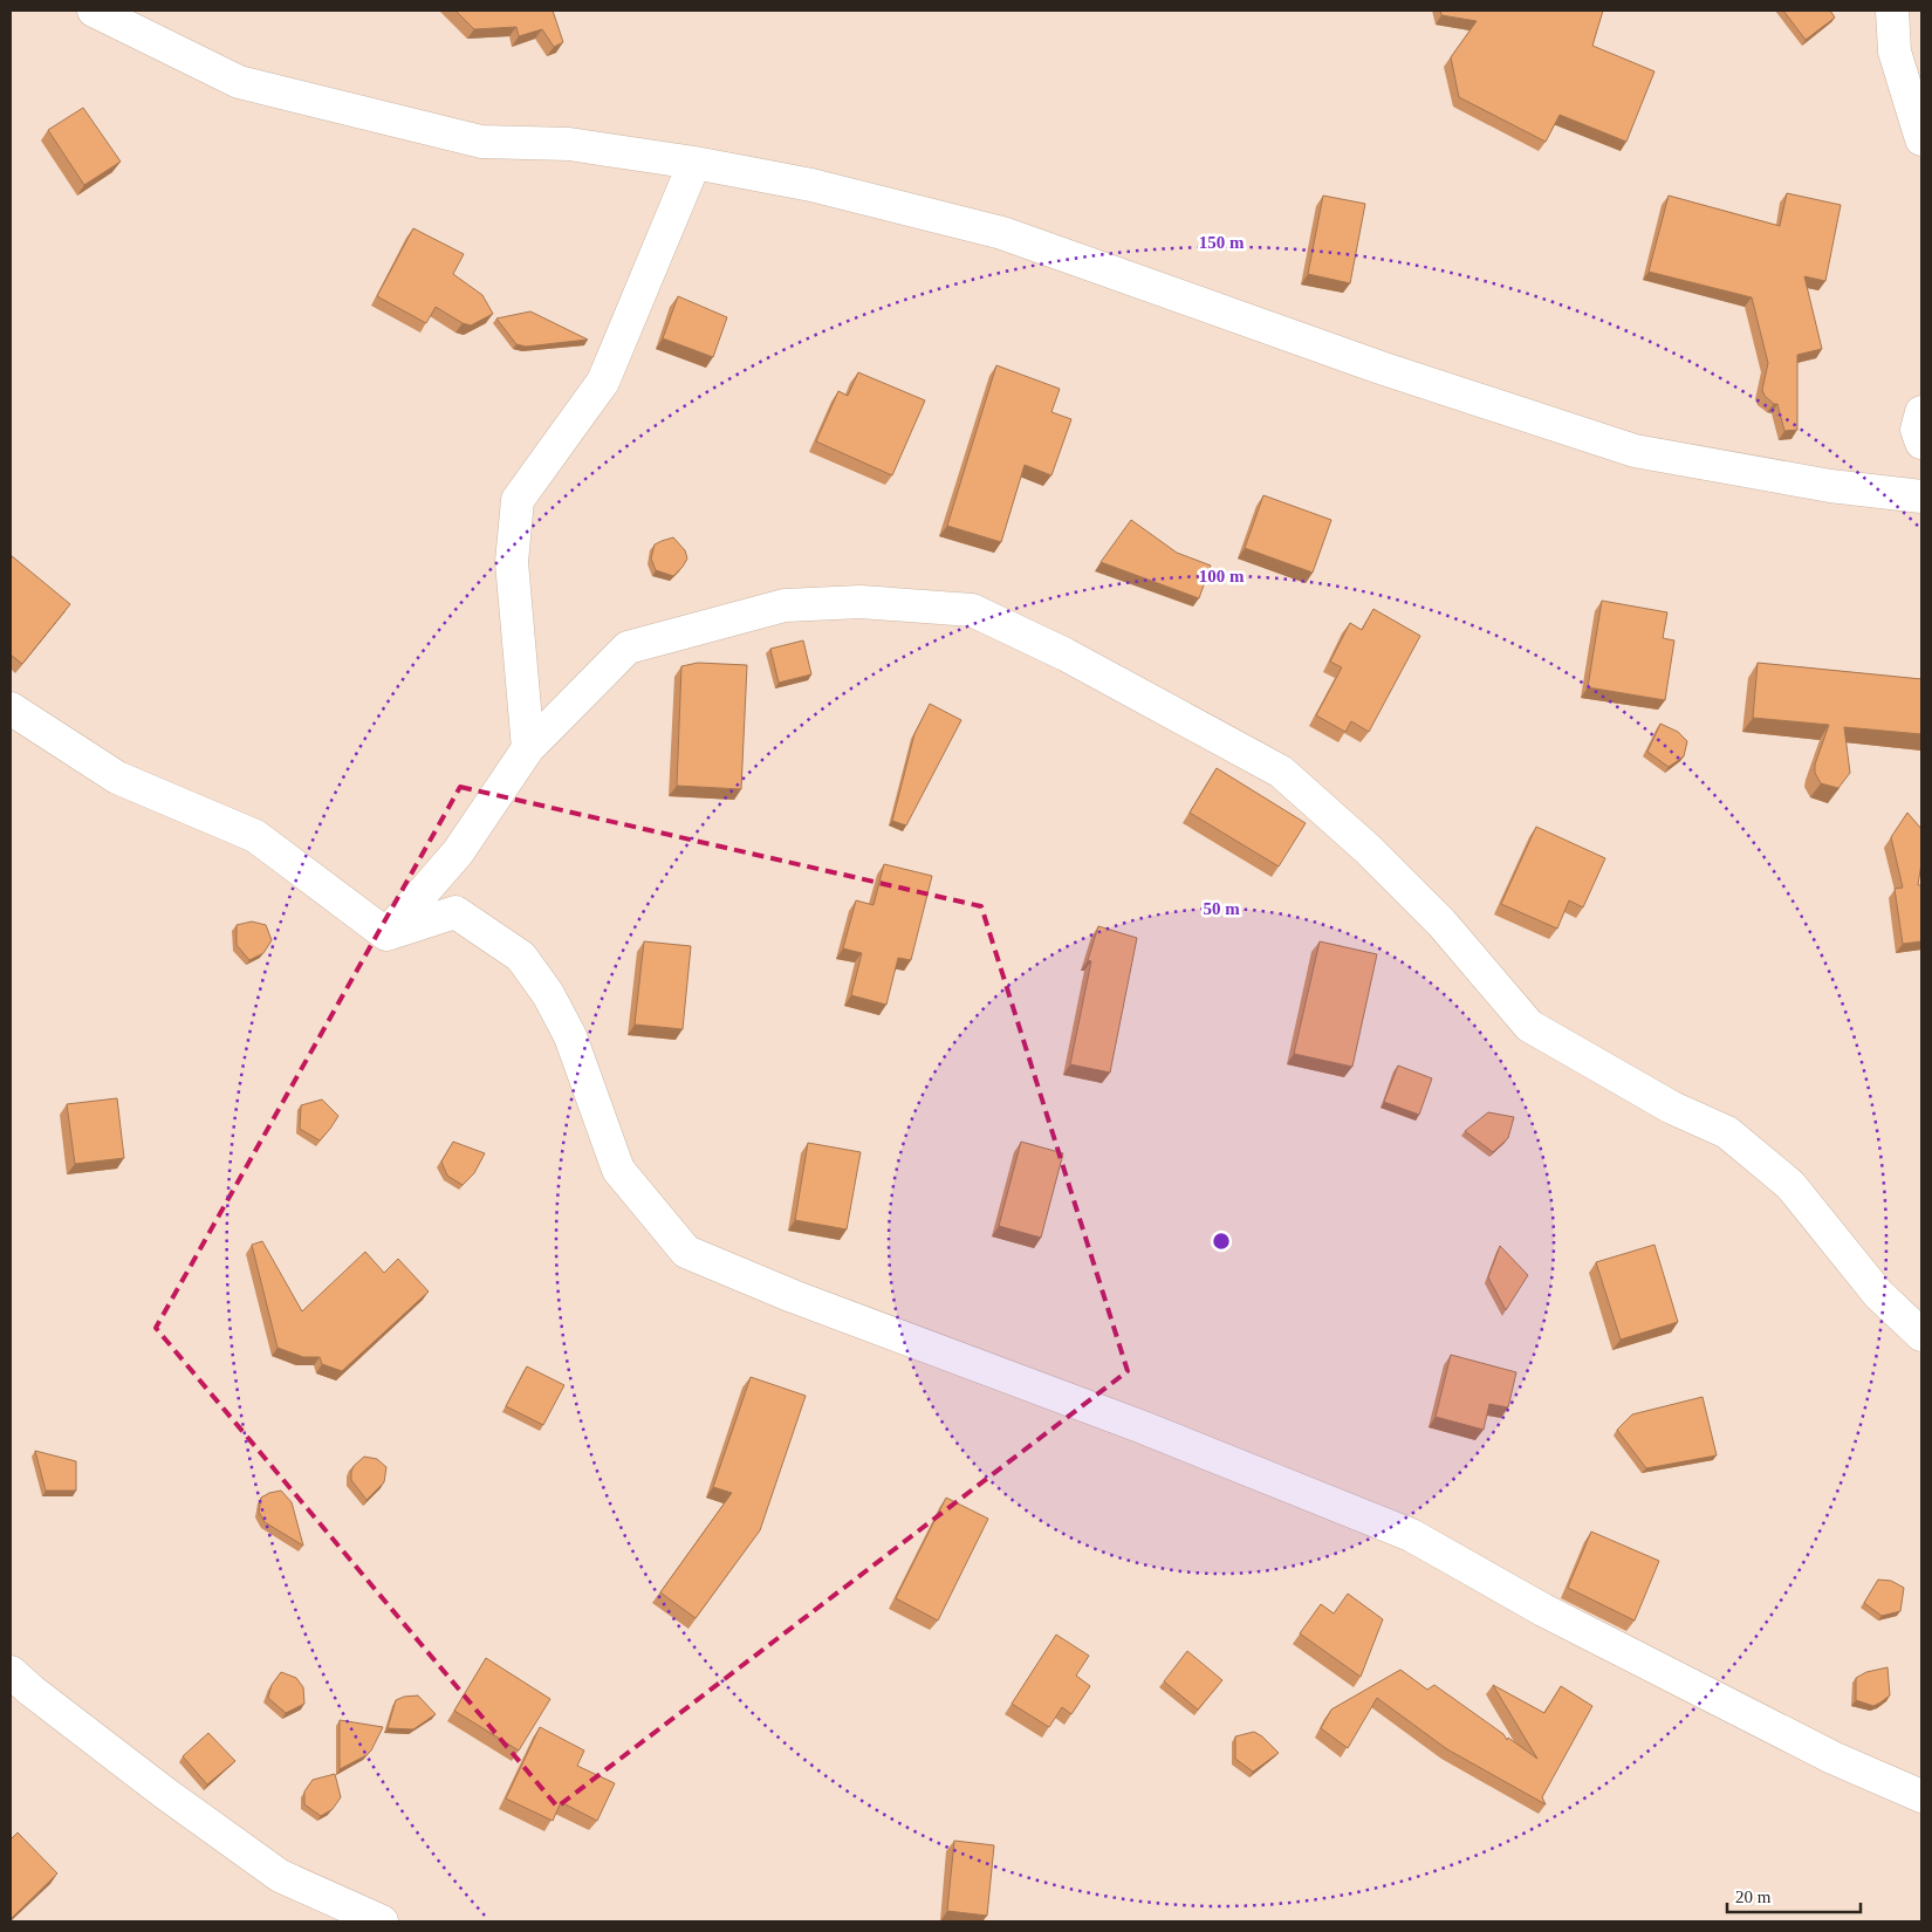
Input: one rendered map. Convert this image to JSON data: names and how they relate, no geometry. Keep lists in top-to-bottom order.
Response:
{
  "scale_bar": "20 m",
  "rings": ["150 m", "100 m", "50 m"]
}
